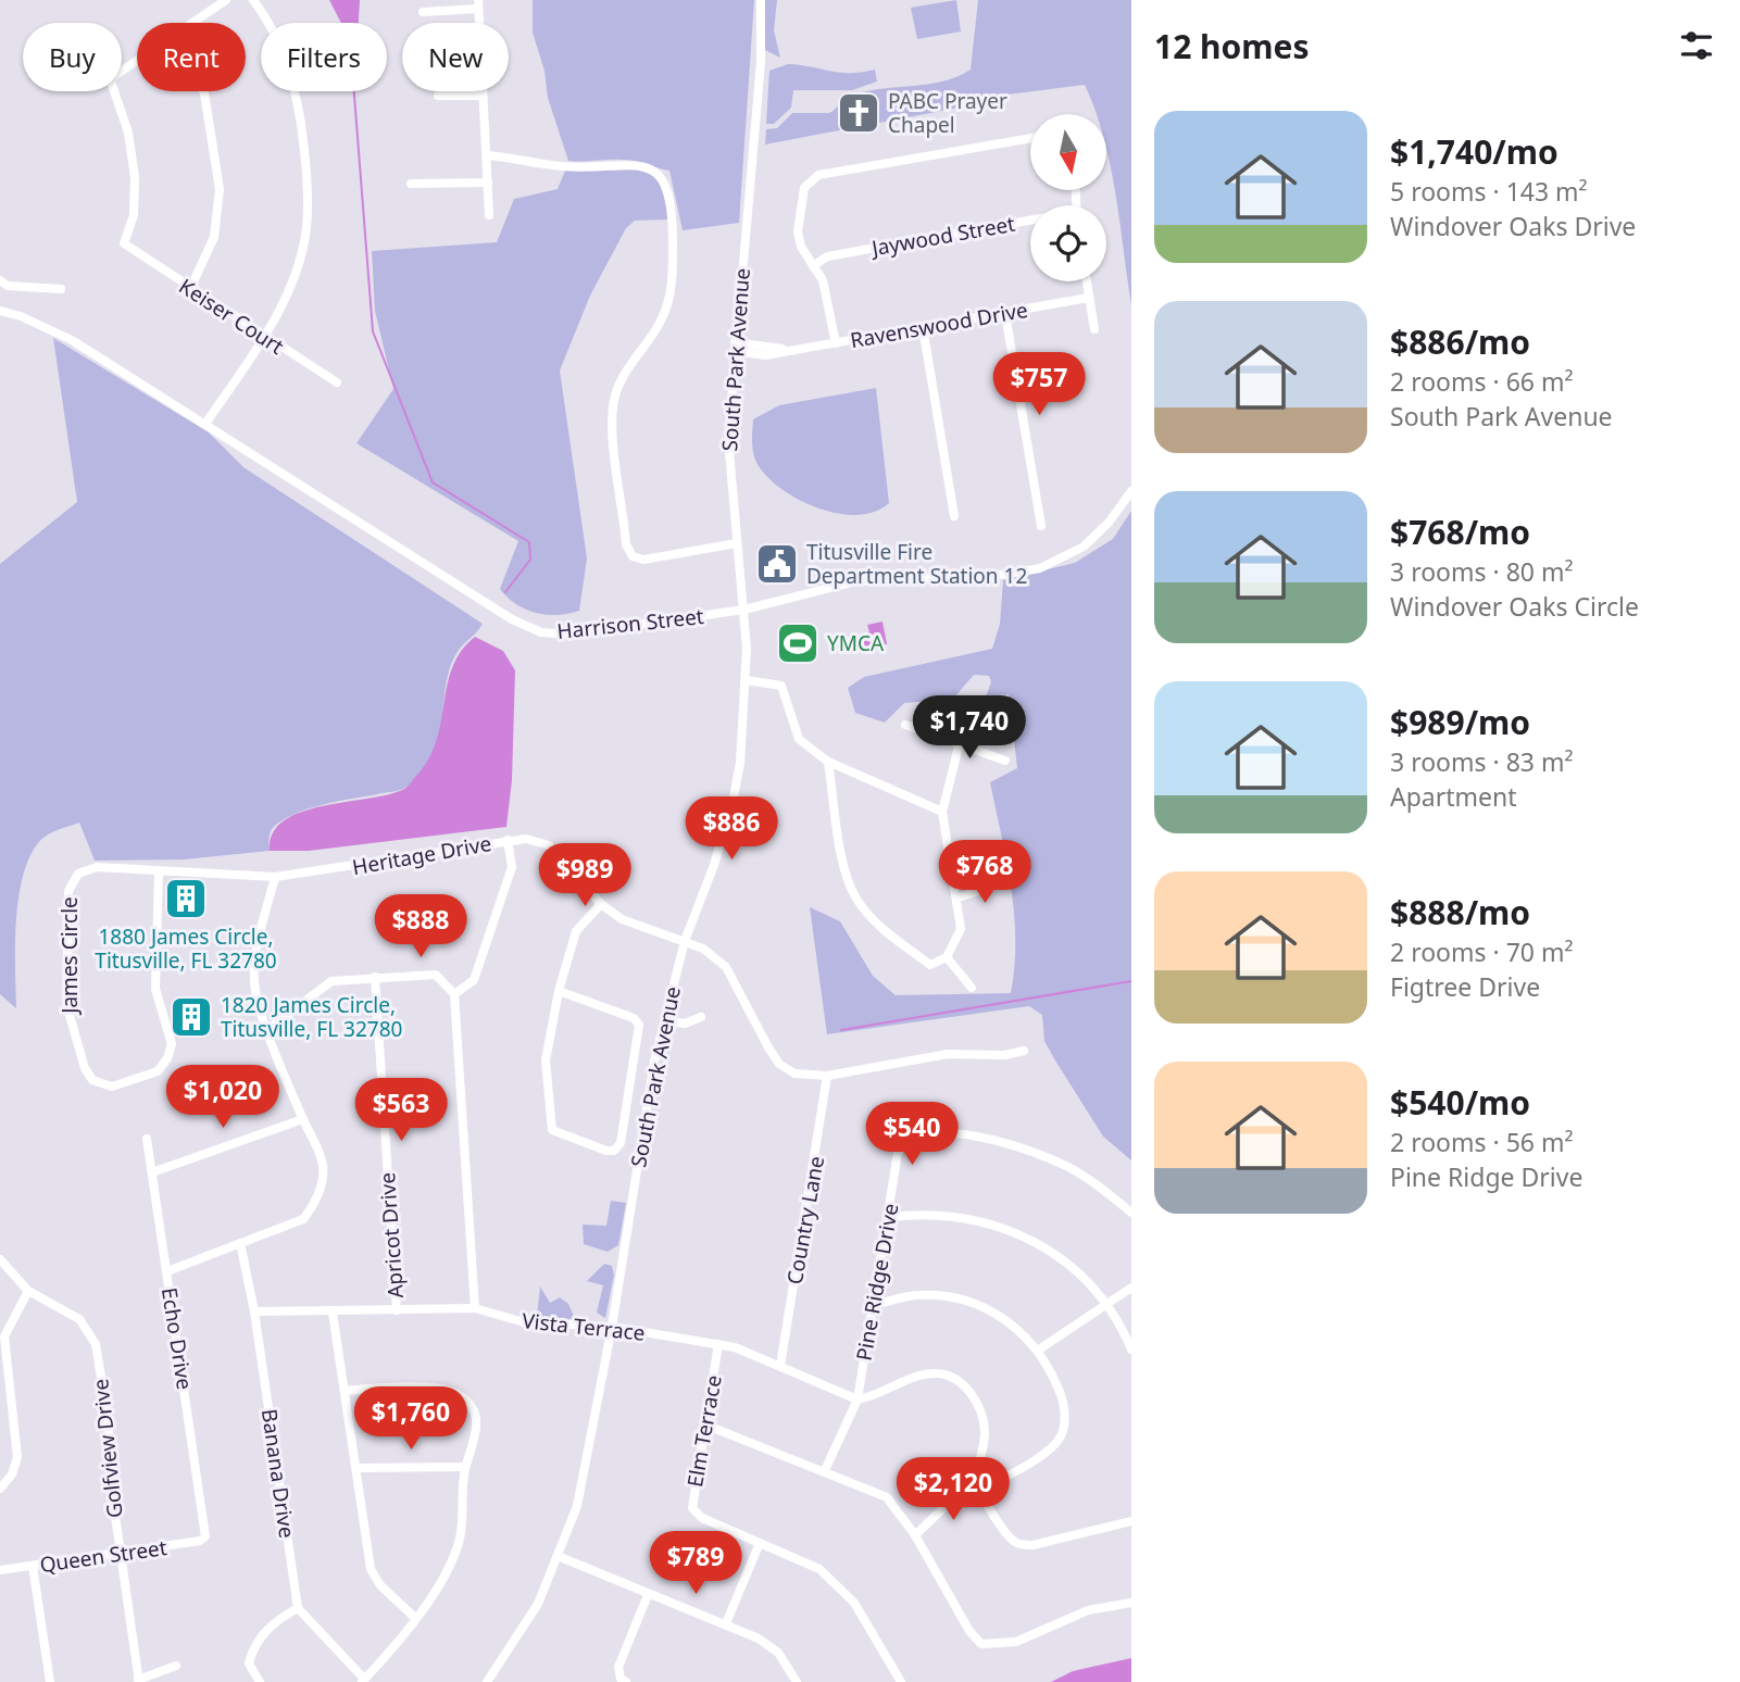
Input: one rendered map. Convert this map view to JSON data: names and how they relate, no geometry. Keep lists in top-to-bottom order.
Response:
{
  "streets": {
    "street": [
      "Jaywood Street",
      "Keiser Court",
      "Ravenswood Drive",
      "South Park Avenue",
      "Harrison Street",
      "Heritage Drive",
      "James Circle",
      "Country Lane",
      "Apricot Drive",
      "Pine Ridge Drive",
      "Vista Terrace",
      "Echo Drive",
      "Elm Terrace",
      "Golfview Drive",
      "Banana Drive",
      "Queen Street"
    ]
  },
  "crossings": [
    ["Ravenswood Drive", "South Park Avenue"],
    ["South Park Avenue", "Harrison Street"],
    ["South Park Avenue", "Heritage Drive"],
    ["South Park Avenue", "Vista Terrace"],
    ["Heritage Drive", "James Circle"],
    ["Heritage Drive", "Country Lane"],
    ["Country Lane", "Vista Terrace"],
    ["Apricot Drive", "Vista Terrace"],
    ["Pine Ridge Drive", "Vista Terrace"],
    ["Vista Terrace", "Elm Terrace"],
    ["Vista Terrace", "Banana Drive"],
    ["Echo Drive", "Queen Street"],
    ["Golfview Drive", "Queen Street"]
  ],
  "places": {
    "church": ["PABC Prayer Chapel"],
    "public building": ["Titusville Fire Department Station 12"],
    "sports": ["YMCA"],
    "building": ["1880 James Circle, Titusville, FL 32780", "1820 James Circle, Titusville, FL 32780"]
  },
  "north": "bottom",
  "page": {
    "heading": "12 homes",
    "chip": [
      "Buy",
      "Rent",
      "Filters",
      "New"
    ],
    "list": [
      {
        "name": "$1,740/mo",
        "note": "5 rooms · 143 m² · Windover Oaks Drive"
      },
      {
        "name": "$886/mo",
        "note": "2 rooms · 66 m² · South Park Avenue"
      },
      {
        "name": "$768/mo",
        "note": "3 rooms · 80 m² · Windover Oaks Circle"
      },
      {
        "name": "$989/mo",
        "note": "3 rooms · 83 m² · Apartment"
      },
      {
        "name": "$888/mo",
        "note": "2 rooms · 70 m² · Figtree Drive"
      },
      {
        "name": "$540/mo",
        "note": "2 rooms · 56 m² · Pine Ridge Drive"
      }
    ],
    "price": [
      "$757",
      "$1,740",
      "$886",
      "$768",
      "$989",
      "$888",
      "$1,020",
      "$563",
      "$540",
      "$1,760",
      "$2,120",
      "$789"
    ]
  }
}
